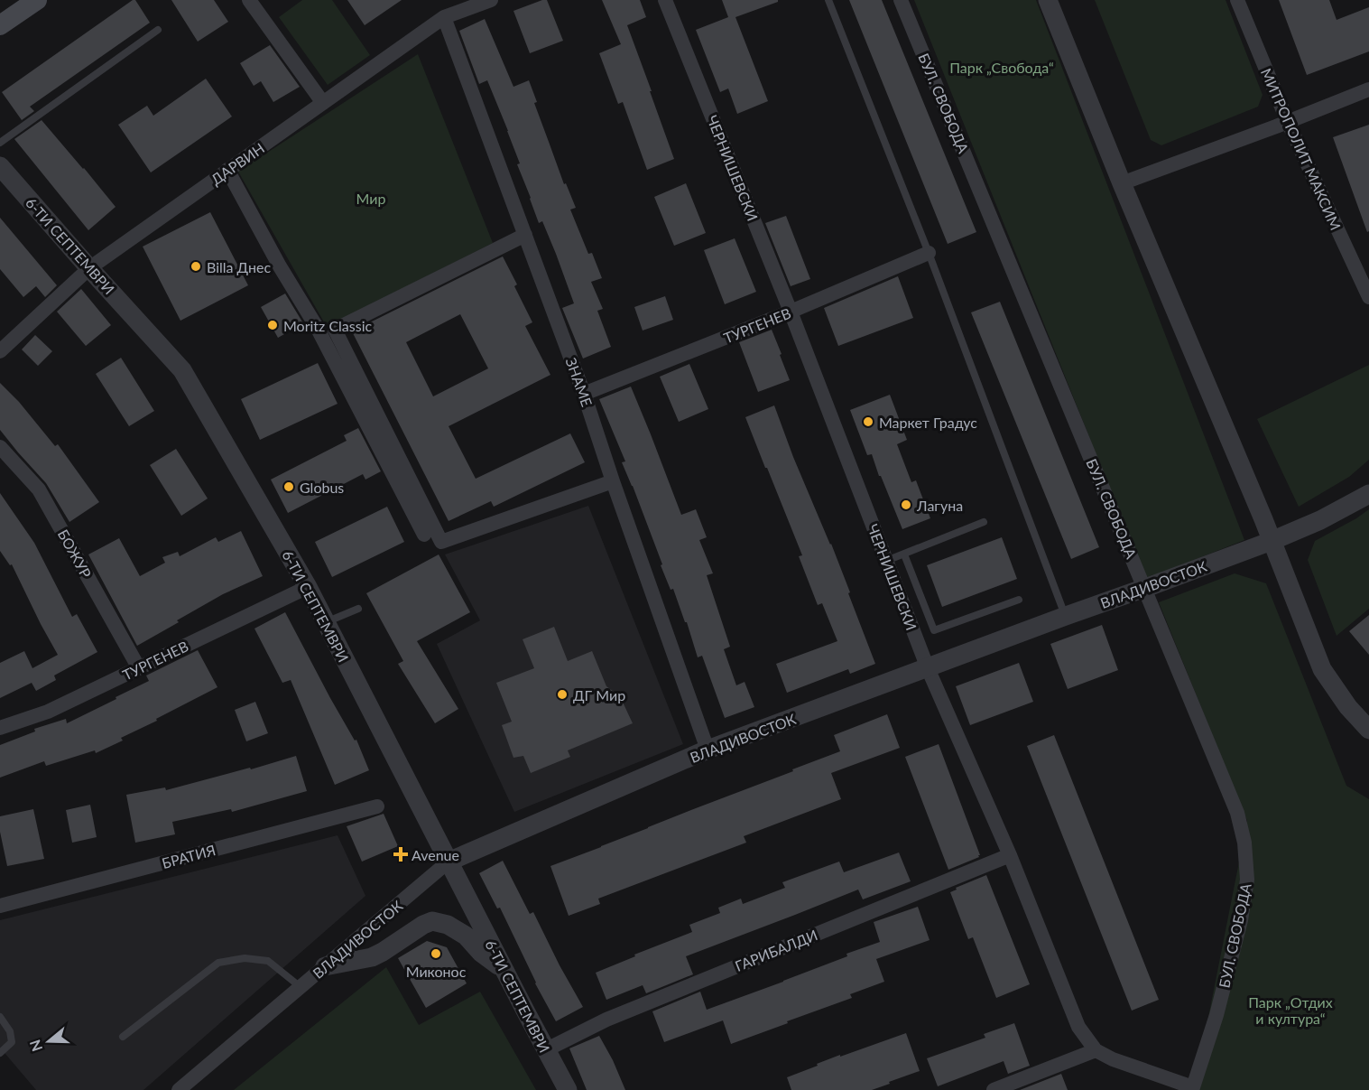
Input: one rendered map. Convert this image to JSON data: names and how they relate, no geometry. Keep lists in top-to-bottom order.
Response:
{
  "streets": {
    "street": [
      "БУЛ. СВОБОДА",
      "МИТРОПОЛИТ МАКСИМ",
      "ДАРВИН",
      "ЧЕРНИШЕВСКИ",
      "6-ТИ СЕПТЕМВРИ",
      "ТУРГЕНЕВ",
      "ЗНАМЕ",
      "БОЖУР",
      "ВЛАДИВОСТОК",
      "БРАТИЯ",
      "ГАРИБАЛДИ"
    ]
  },
  "crossings": [
    ["БУЛ. СВОБОДА", "ЧЕРНИШЕВСКИ"],
    ["БУЛ. СВОБОДА", "ВЛАДИВОСТОК"],
    ["ДАРВИН", "6-ТИ СЕПТЕМВРИ"],
    ["ДАРВИН", "ЗНАМЕ"],
    ["ЧЕРНИШЕВСКИ", "ТУРГЕНЕВ"],
    ["ЧЕРНИШЕВСКИ", "ВЛАДИВОСТОК"],
    ["ЧЕРНИШЕВСКИ", "ГАРИБАЛДИ"],
    ["6-ТИ СЕПТЕМВРИ", "ТУРГЕНЕВ"],
    ["6-ТИ СЕПТЕМВРИ", "ВЛАДИВОСТОК"],
    ["6-ТИ СЕПТЕМВРИ", "ГАРИБАЛДИ"],
    ["ТУРГЕНЕВ", "ЗНАМЕ"],
    ["ТУРГЕНЕВ", "БОЖУР"],
    ["ЗНАМЕ", "ВЛАДИВОСТОК"]
  ],
  "parks": ["Парк „Свобода“", "Мир", "Парк „Отдих и култура“"],
  "places": {
    "other": [
      "Billa Днес",
      "Moritz Classic",
      "Маркет Градус",
      "Globus",
      "Лагуна",
      "ДГ Мир",
      "Миконос"
    ],
    "health": ["Avenue"]
  },
  "north": "left"
}
